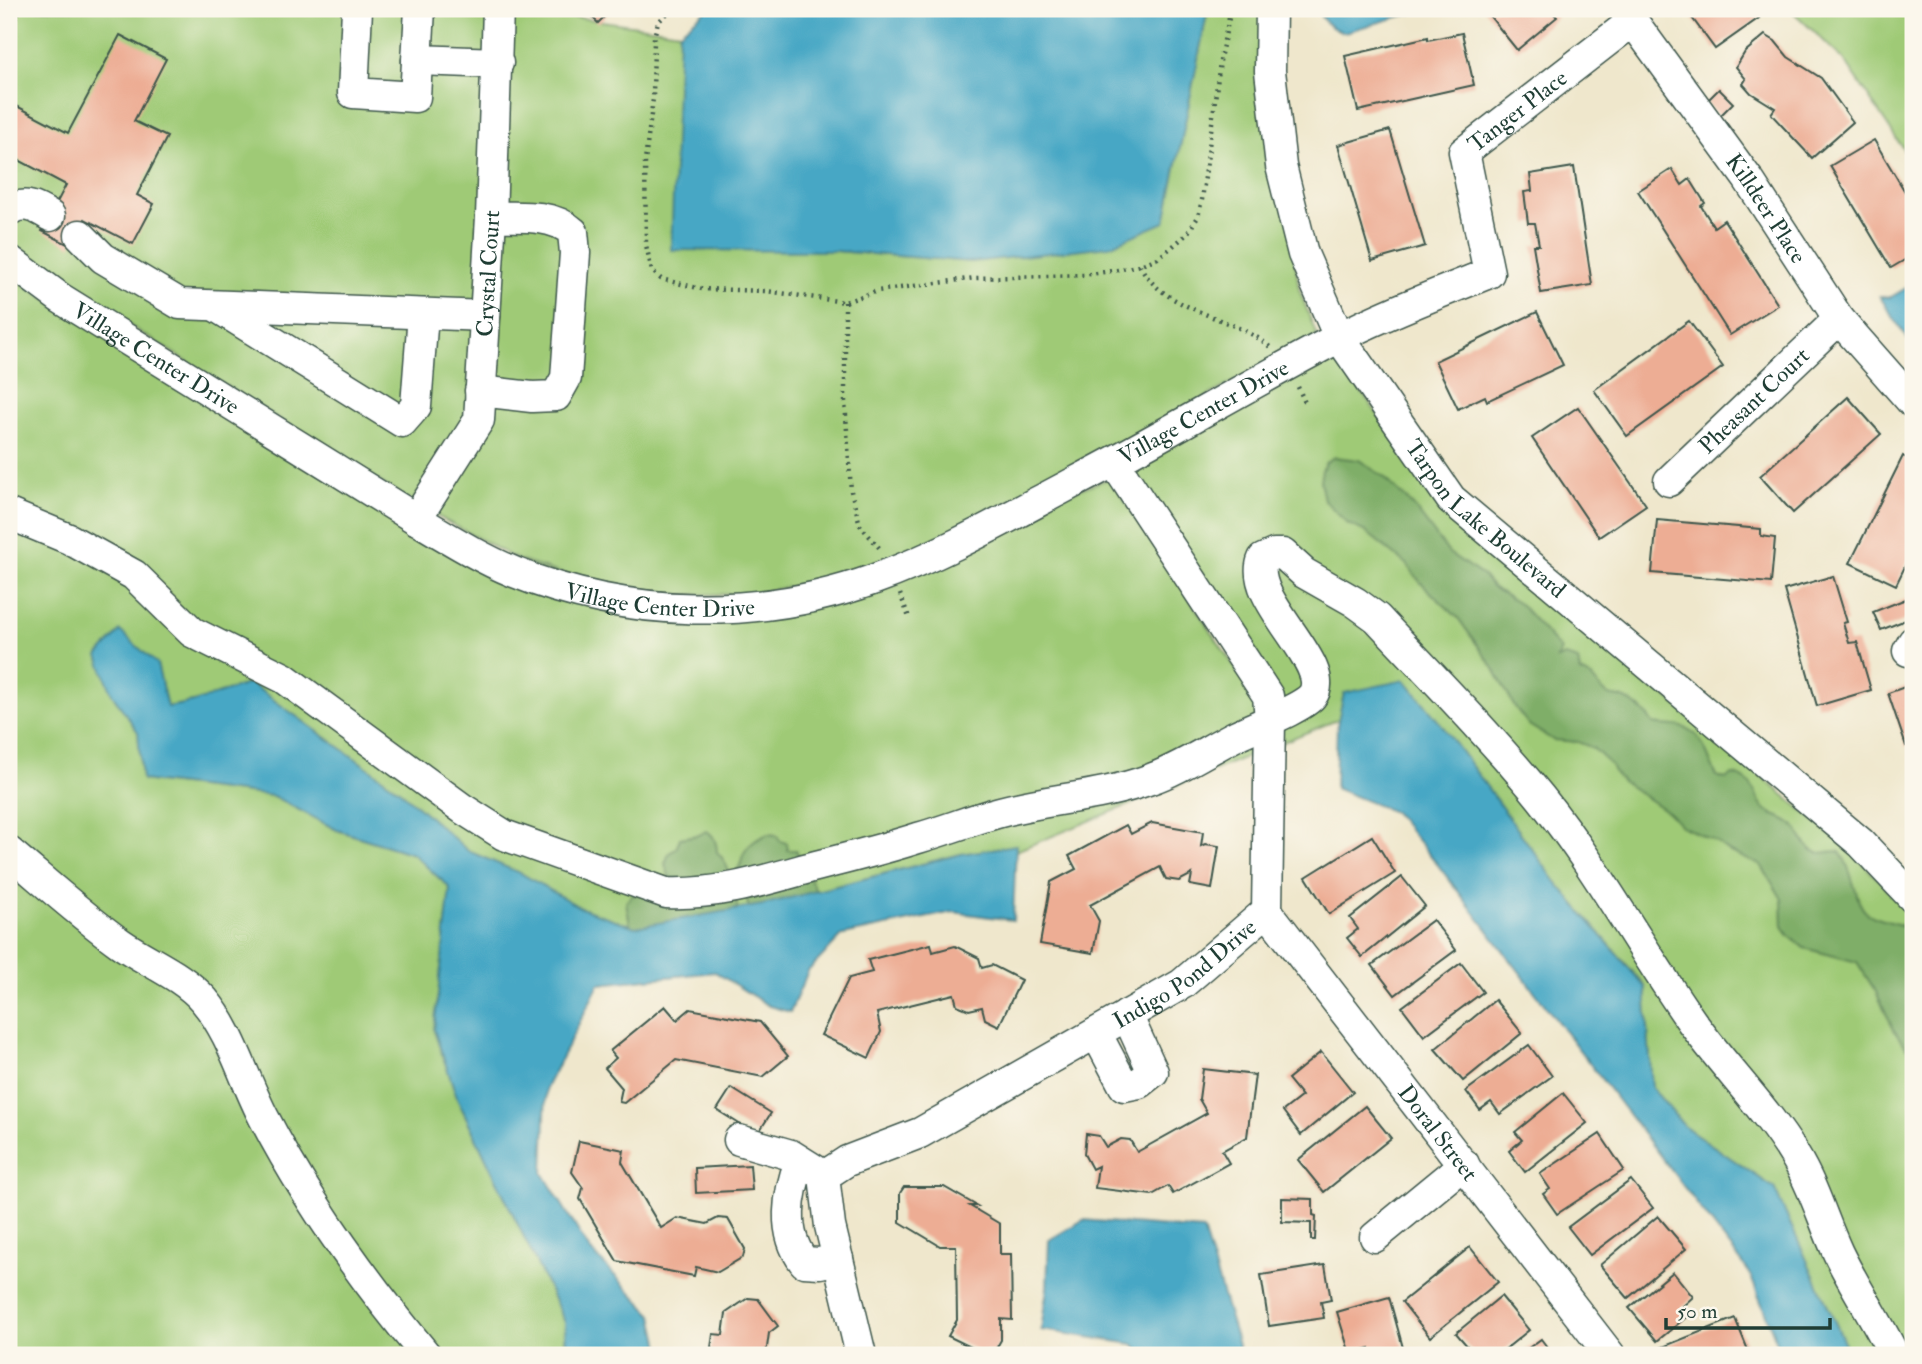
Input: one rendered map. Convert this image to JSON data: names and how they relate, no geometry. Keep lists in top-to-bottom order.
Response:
{
  "streets": {
    "street": [
      "Tanger Place",
      "Killdeer Place",
      "Crystal Court",
      "Village Center Drive",
      "Pheasant Court",
      "Tarpon Lake Boulevard",
      "Indigo Pond Drive",
      "Doral Street"
    ]
  },
  "crossings": [
    ["Tanger Place", "Killdeer Place"],
    ["Tanger Place", "Village Center Drive"],
    ["Tanger Place", "Tarpon Lake Boulevard"],
    ["Killdeer Place", "Pheasant Court"],
    ["Crystal Court", "Village Center Drive"],
    ["Village Center Drive", "Tarpon Lake Boulevard"],
    ["Village Center Drive", "Indigo Pond Drive"],
    ["Indigo Pond Drive", "Doral Street"]
  ],
  "scale_bar": "50 m"
}
